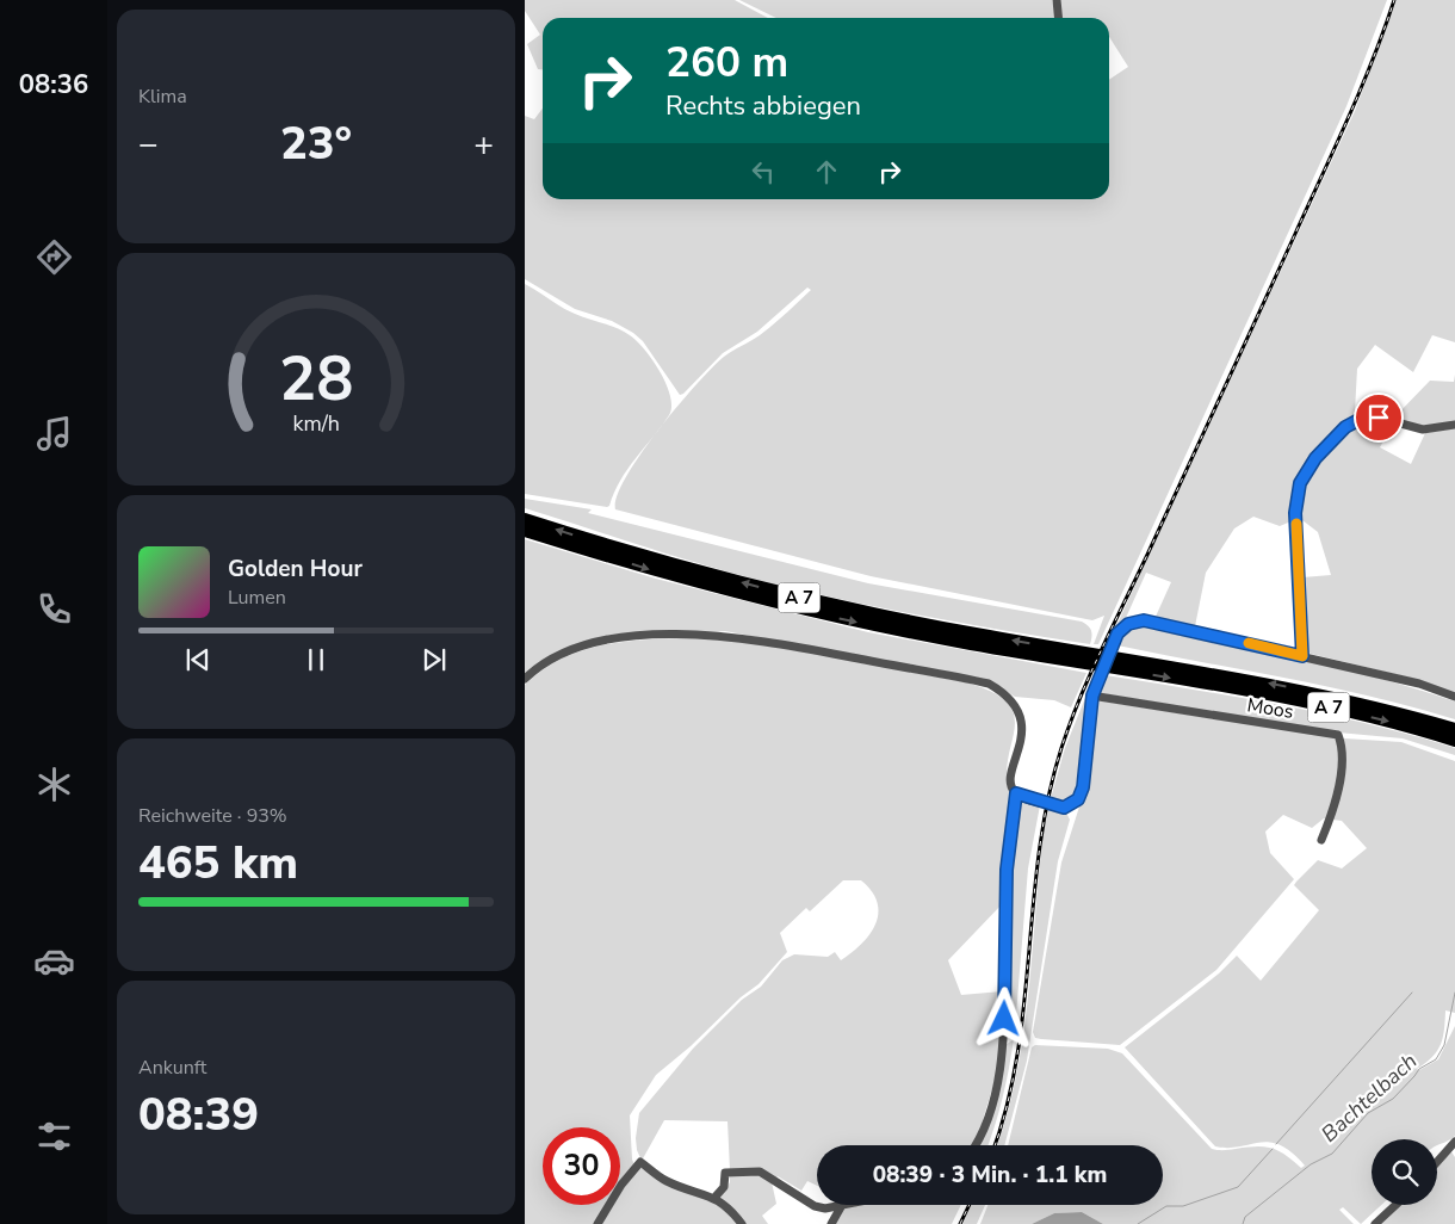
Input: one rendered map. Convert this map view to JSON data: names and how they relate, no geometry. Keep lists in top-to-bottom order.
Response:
{
  "streets": {
    "highway": ["A 7"],
    "street": ["Moos"]
  },
  "water": ["Bachtelbach"],
  "page": {
    "tabs": "08:36",
    "tile": [
      "Klima",
      ["Reichweite · 93%", "465 km"],
      ["Ankunft", "08:39"]
    ],
    "turn": ["260 m", "Rechts abbiegen"],
    "heat": ["−", "23°", "+"],
    "song": ["Golden Hour", "Lumen"],
    "limit": "30",
    "trip": "08:39 · 3 Min. · 1.1 km",
    "gauge": ["28", "km/h"]
  }
}
